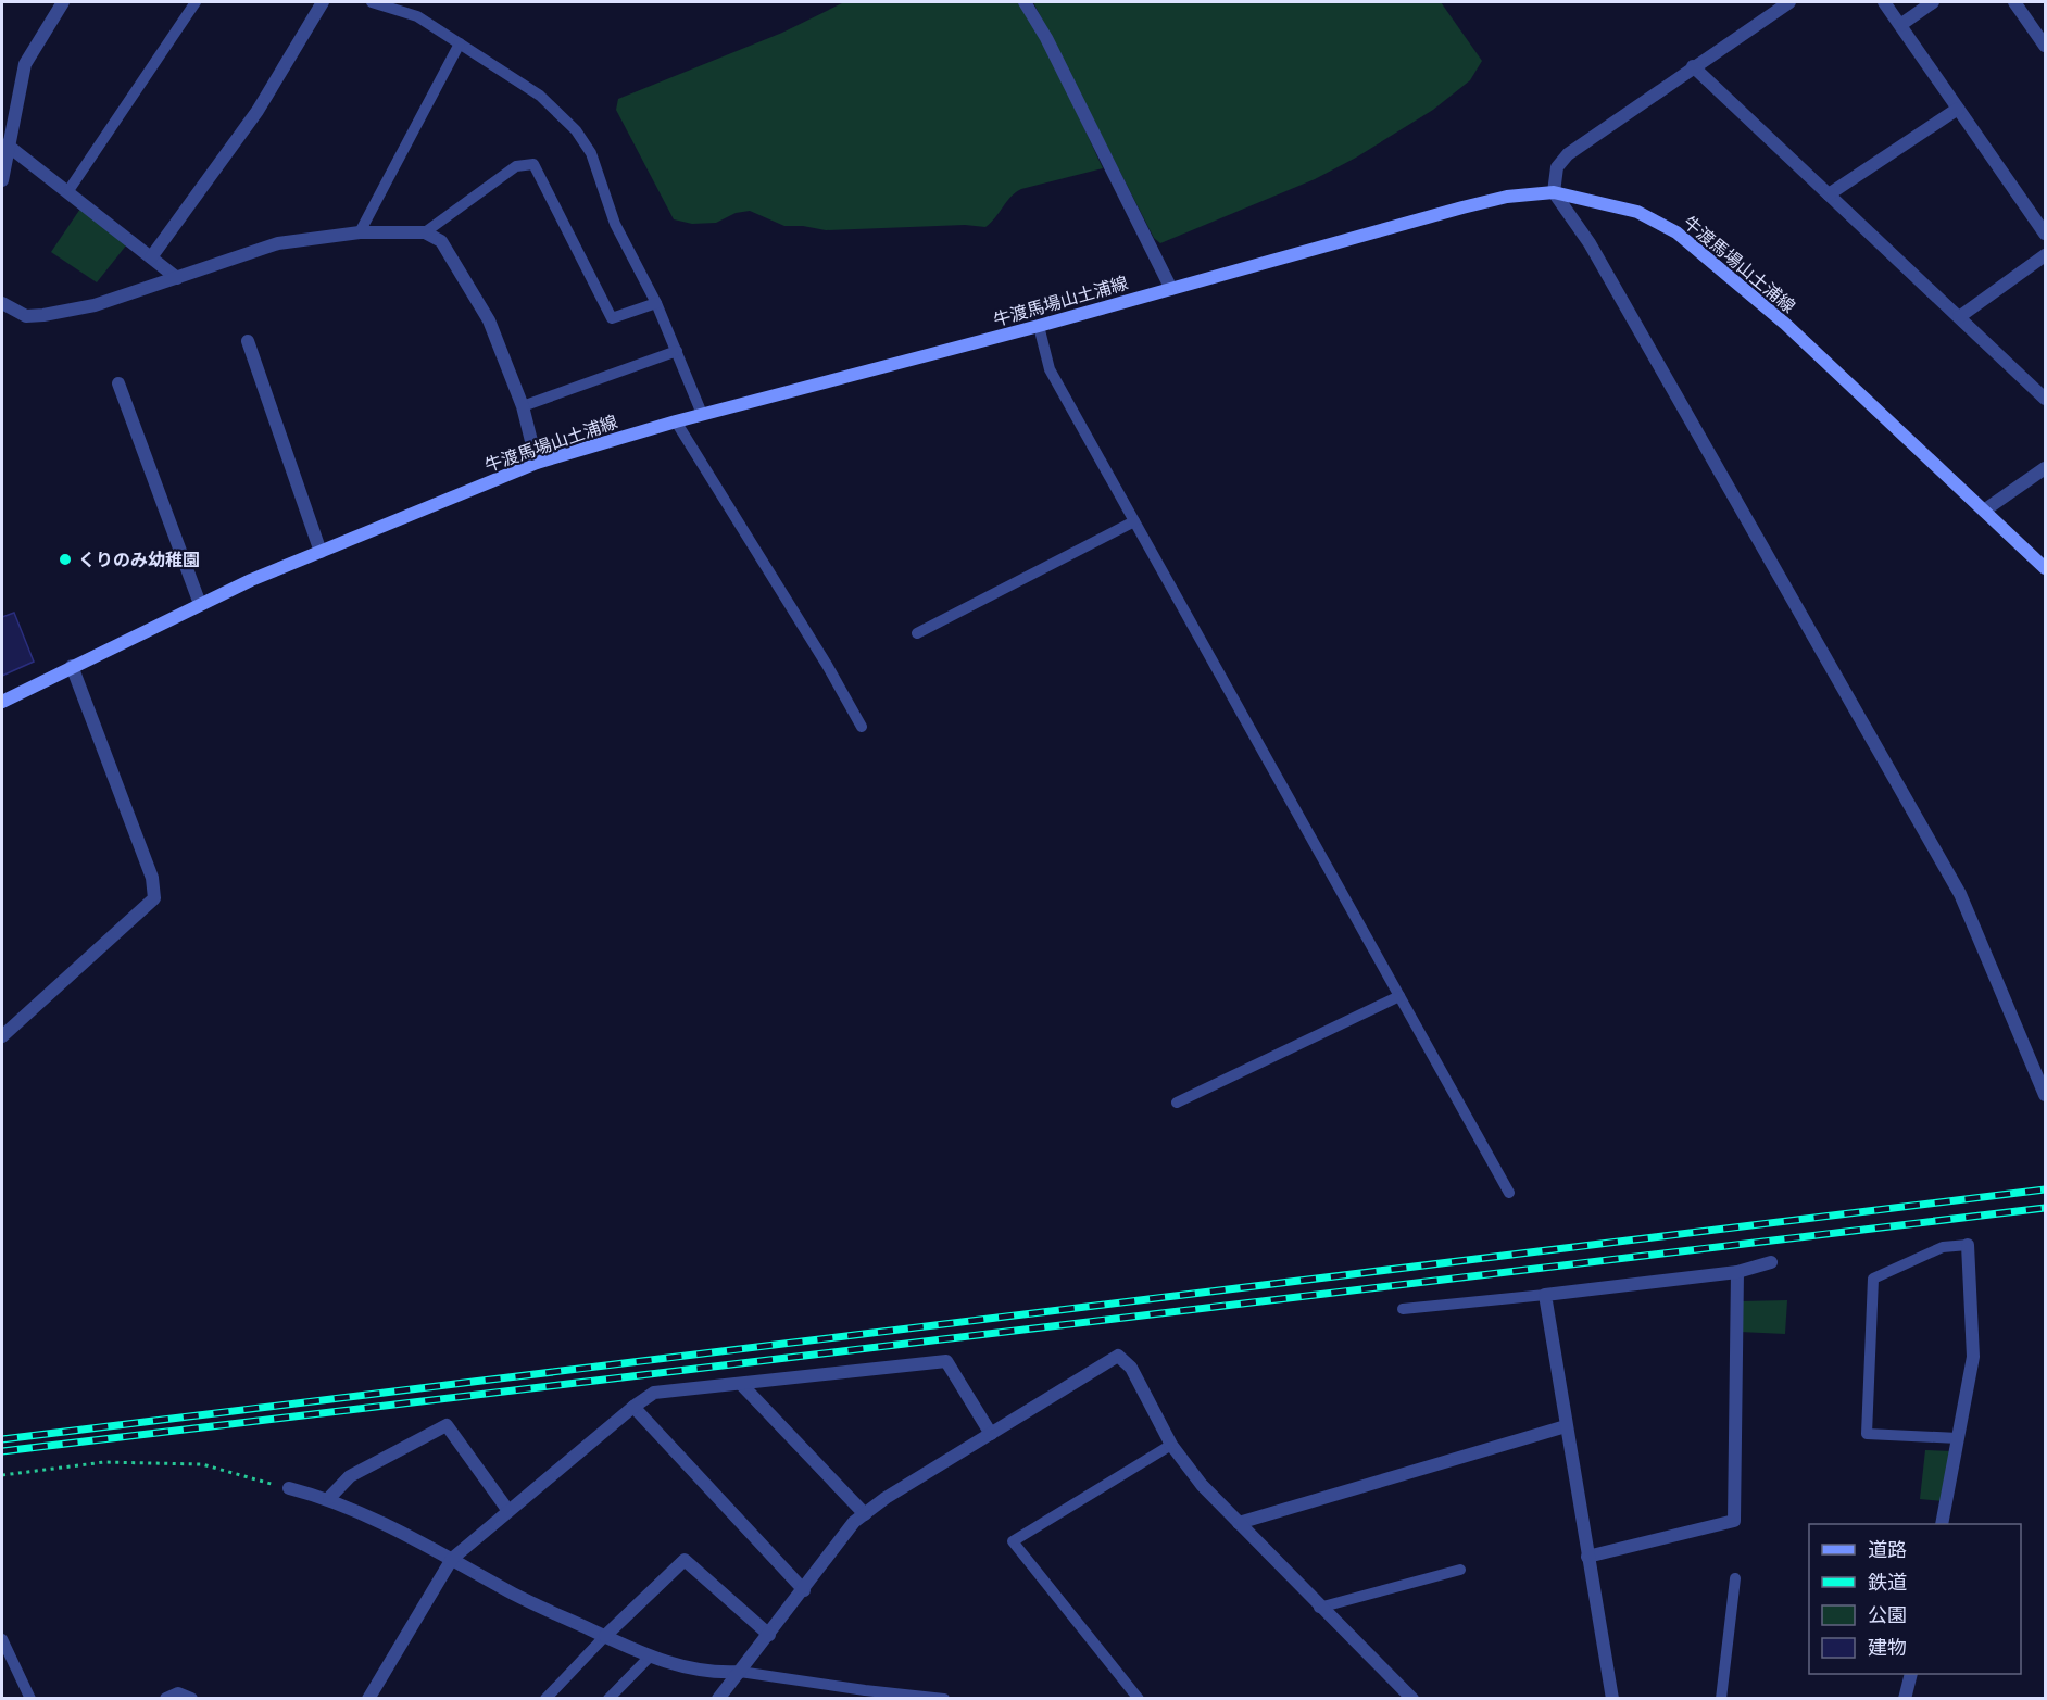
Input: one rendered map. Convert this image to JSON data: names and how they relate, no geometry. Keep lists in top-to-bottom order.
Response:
{
  "streets": {
    "main road": ["牛渡馬場山土浦線"]
  },
  "places": ["くりのみ幼稚園"],
  "legend": [
    "道路",
    "鉄道",
    "公園",
    "建物"
  ]
}
